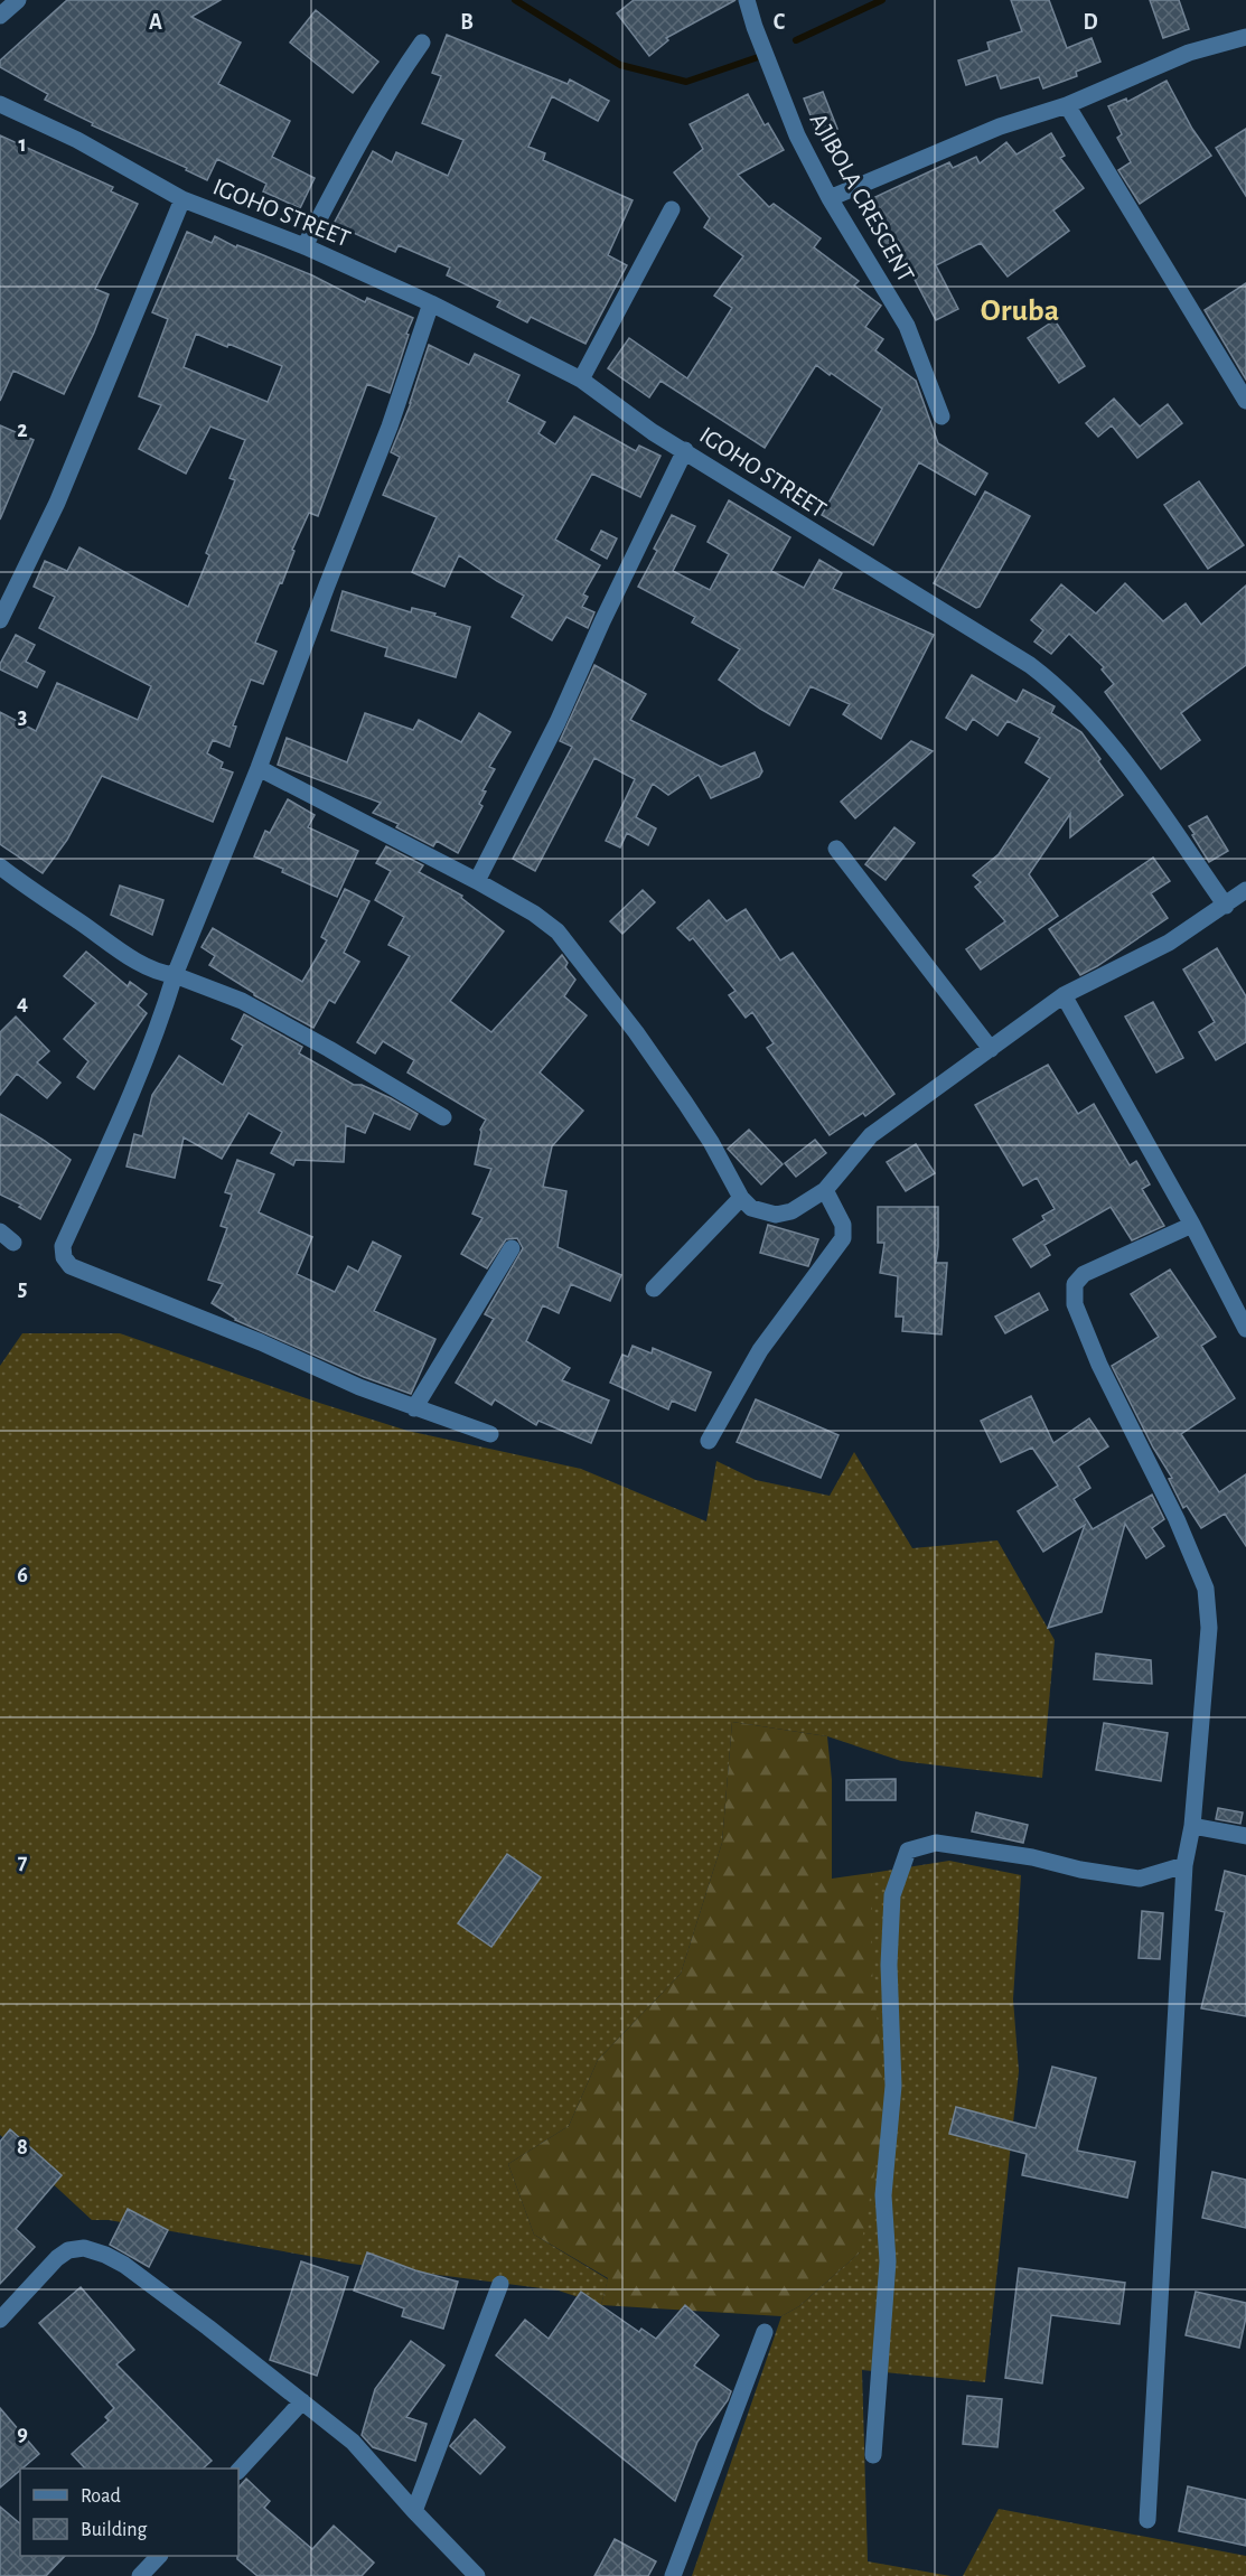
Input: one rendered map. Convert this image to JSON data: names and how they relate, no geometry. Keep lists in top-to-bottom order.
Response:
{
  "streets": {
    "street": ["AJIBOLA CRESCENT", "IGOHO STREET"]
  },
  "districts": ["Oruba"],
  "legend": ["Road", "Building"],
  "grid": {
    "columns": [
      "A",
      "B",
      "C",
      "D"
    ],
    "rows": [
      "1",
      "2",
      "3",
      "4",
      "5",
      "6",
      "7",
      "8",
      "9"
    ]
  }
}
